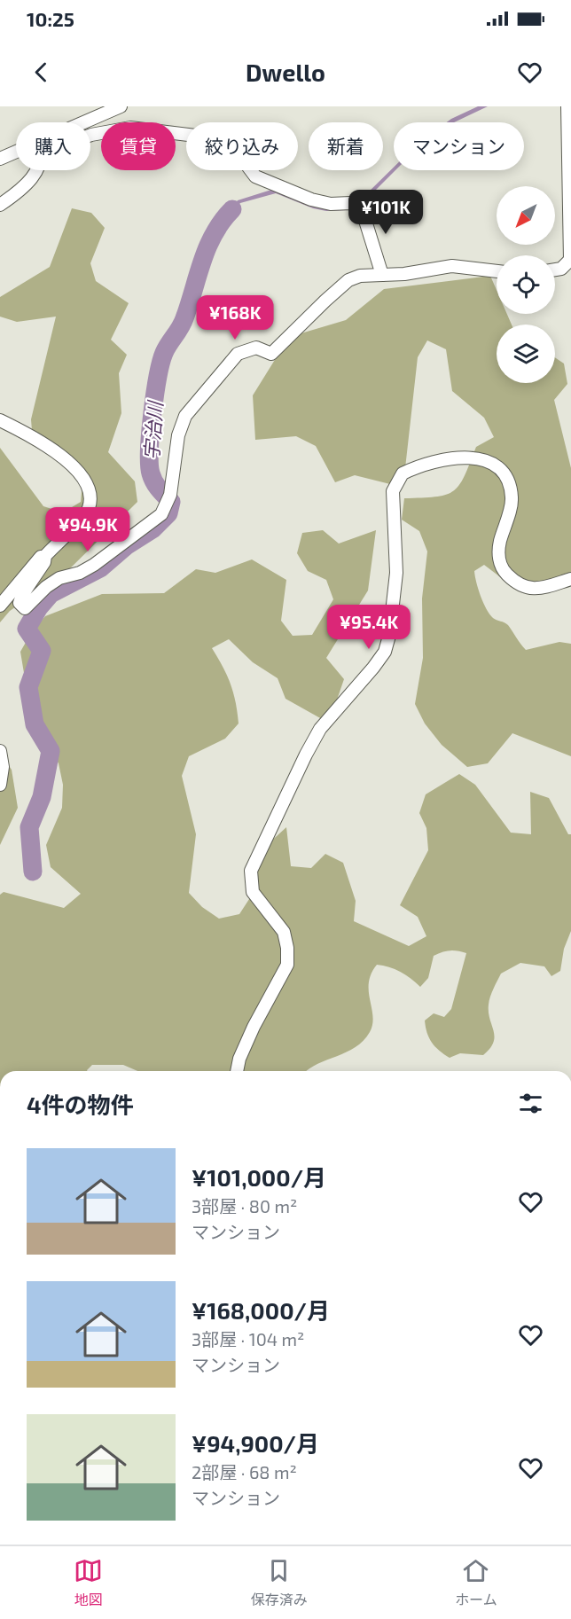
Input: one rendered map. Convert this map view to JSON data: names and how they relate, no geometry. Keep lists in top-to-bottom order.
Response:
{
  "water": ["宇治川"],
  "north": "bottom left",
  "page": {
    "status": "10:25",
    "header": "Dwello",
    "chip": [
      "購入",
      "賃貸",
      "絞り込み",
      "新着",
      "マンション"
    ],
    "price": [
      "¥101K",
      "¥168K",
      "¥94.9K",
      "¥95.4K"
    ],
    "heading": "4件の物件",
    "list": [
      {
        "name": "¥101,000/月",
        "note": "3部屋 · 80 m² · マンション"
      },
      {
        "name": "¥168,000/月",
        "note": "3部屋 · 104 m² · マンション"
      },
      {
        "name": "¥94,900/月",
        "note": "2部屋 · 68 m² · マンション"
      }
    ],
    "tabs": ["地図", "保存済み", "ホーム"]
  }
}
